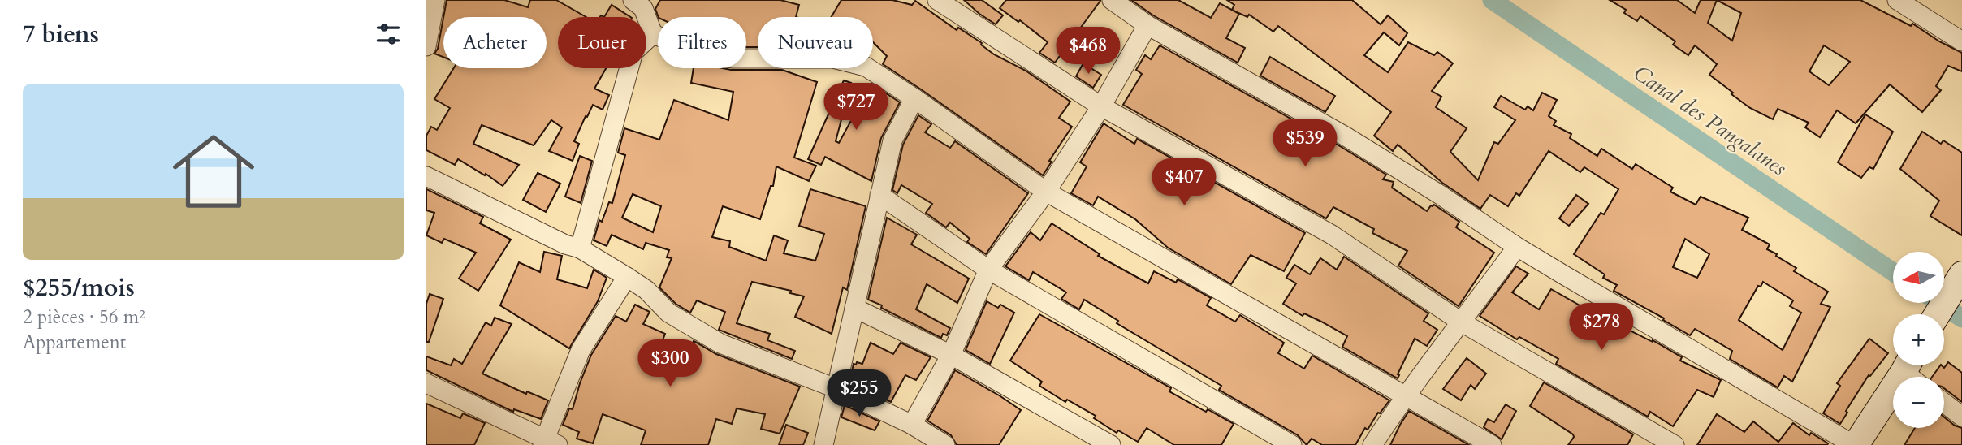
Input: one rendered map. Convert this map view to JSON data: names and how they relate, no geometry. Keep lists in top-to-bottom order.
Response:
{
  "water": ["Canal des Pangalanes"],
  "north": "left",
  "page": {
    "heading": "7 biens",
    "chip": [
      "Acheter",
      "Louer",
      "Filtres",
      "Nouveau"
    ],
    "price": [
      "$468",
      "$727",
      "$539",
      "$407",
      "$278",
      "$300",
      "$255"
    ],
    "list": [
      {
        "name": "$255/mois",
        "note": "2 pièces · 56 m² · Appartement"
      }
    ],
    "map_buttons": ["+", "−"]
  }
}
